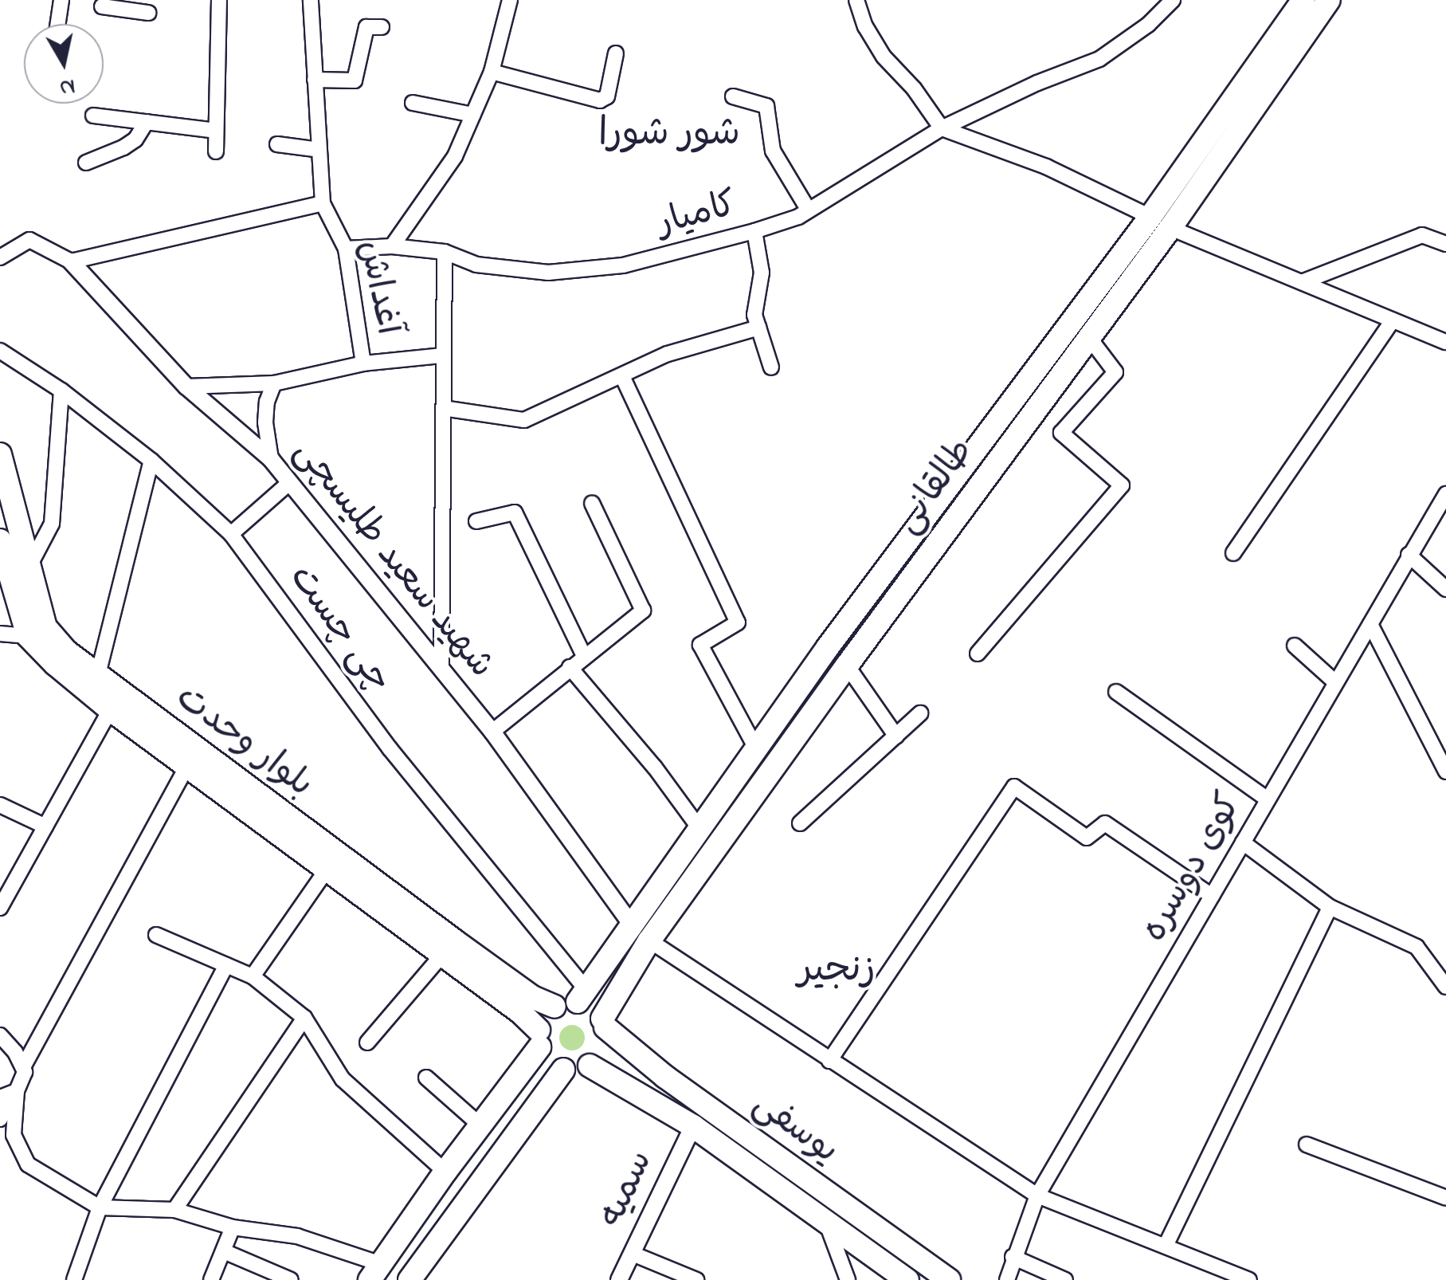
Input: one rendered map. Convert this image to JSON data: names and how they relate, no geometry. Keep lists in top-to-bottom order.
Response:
{
  "streets": {
    "main road": ["طالقانی", "بلوار وحدت", "یوسفی"],
    "street": [
      "کامیار",
      "آغداش",
      "شهید سعید طلیسچی",
      "چی چست",
      "کوی دوسره",
      "سمیه"
    ]
  },
  "crossings": [
    ["کامیار", "آغداش"],
    ["آغداش", "شهید سعید طلیسچی"],
    ["طالقانی", "شهید سعید طلیسچی"],
    ["طالقانی", "چی چست"],
    ["طالقانی", "بلوار وحدت"],
    ["طالقانی", "یوسفی"],
    ["چی چست", "بلوار وحدت"],
    ["چی چست", "یوسفی"],
    ["بلوار وحدت", "یوسفی"],
    ["یوسفی", "سمیه"]
  ],
  "districts": ["شور شورا", "زنجیر"],
  "north": "bottom"
}
